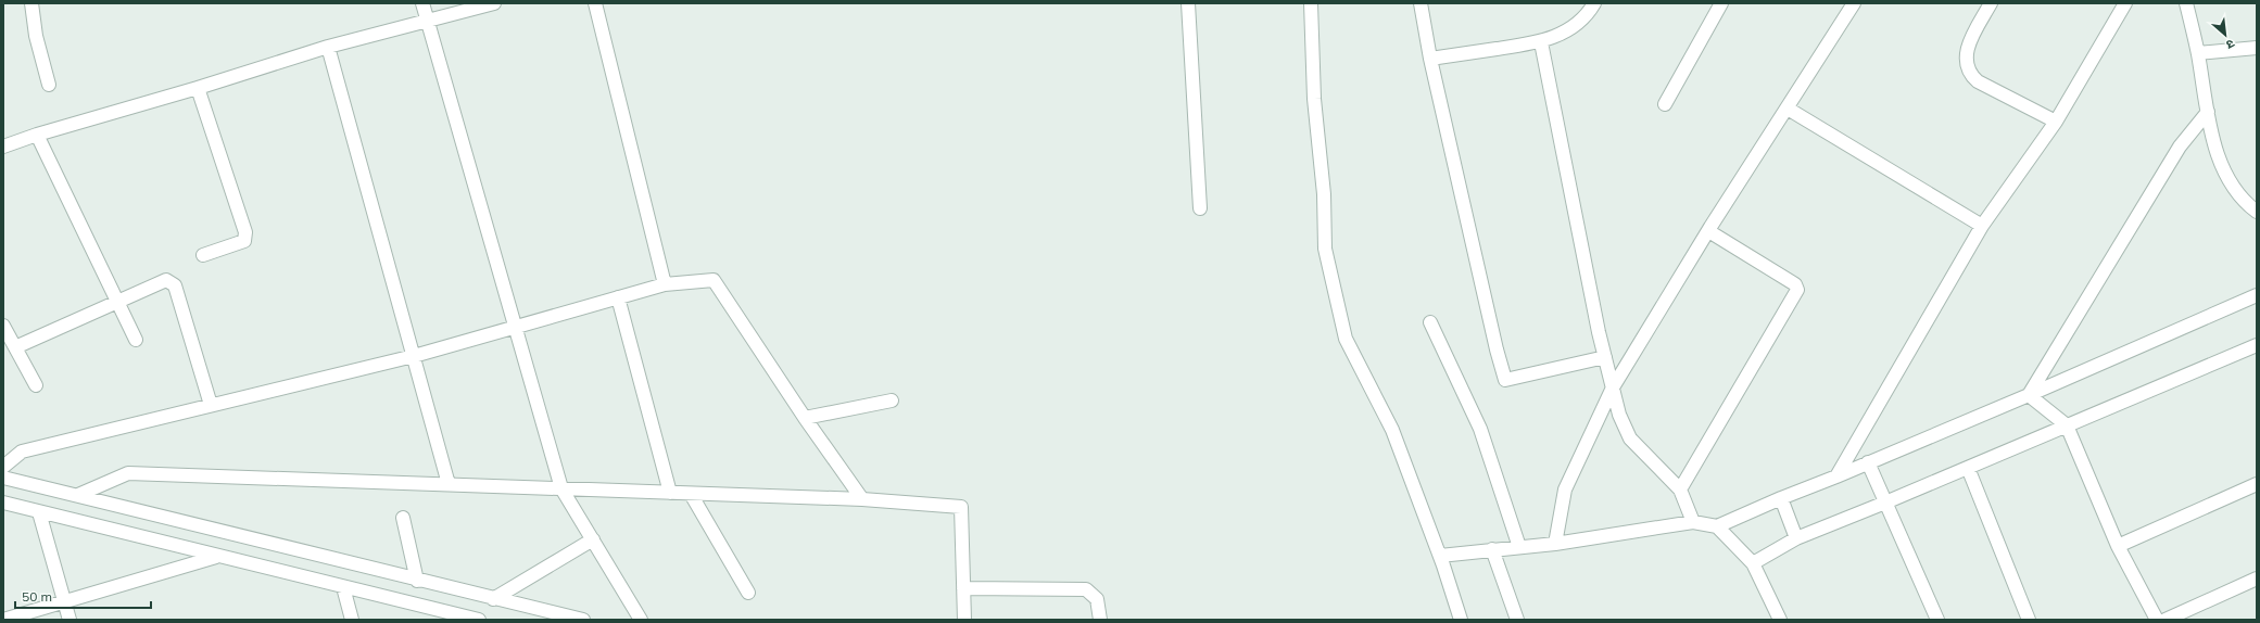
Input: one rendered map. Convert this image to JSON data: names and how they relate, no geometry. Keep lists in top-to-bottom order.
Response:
{
  "scale_bar": "50 m",
  "north": "bottom right"
}
